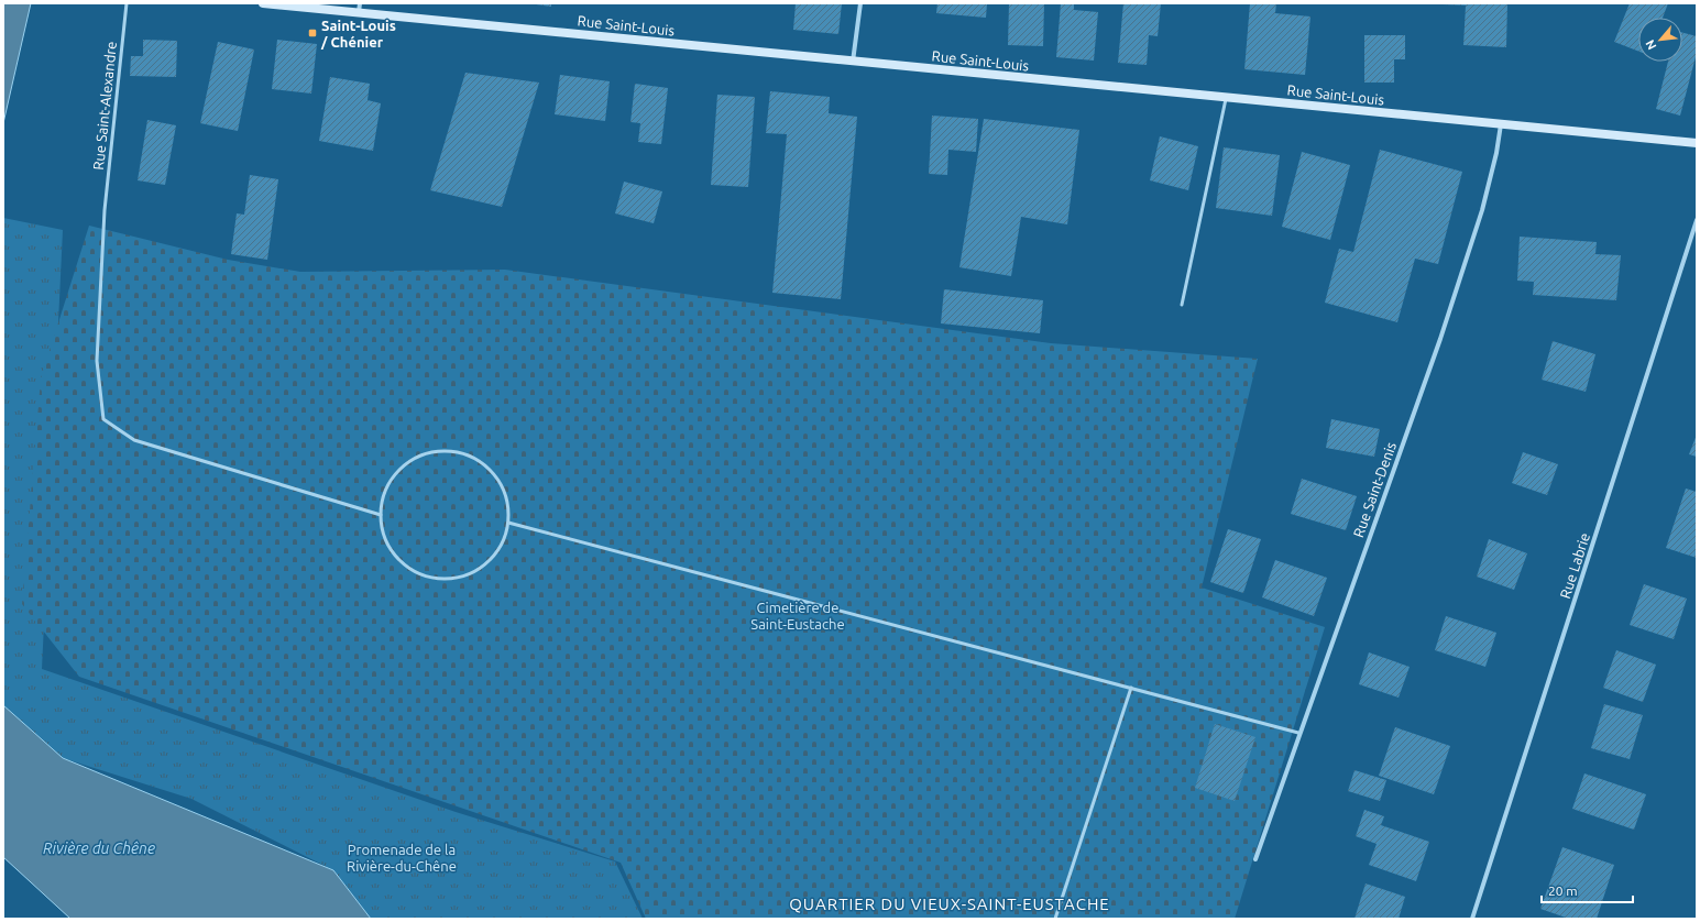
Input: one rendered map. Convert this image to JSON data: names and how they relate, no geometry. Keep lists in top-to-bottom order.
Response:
{
  "streets": {
    "main road": ["Rue Saint-Louis"],
    "street": ["Rue Saint-Denis", "Rue Labrie"],
    "lane": ["Rue Saint-Alexandre"]
  },
  "crossings": [
    ["Rue Saint-Louis", "Rue Saint-Denis"]
  ],
  "districts": ["QUARTIER DU VIEUX-SAINT-EUSTACHE"],
  "water": ["Rivière du Chêne"],
  "parks": ["Cimetière de Saint-Eustache", "Promenade de la Rivière-du-Chêne"],
  "places": {
    "transit": ["Saint-Louis / Chénier"]
  },
  "scale_bar": "20 m",
  "north": "bottom left"
}
